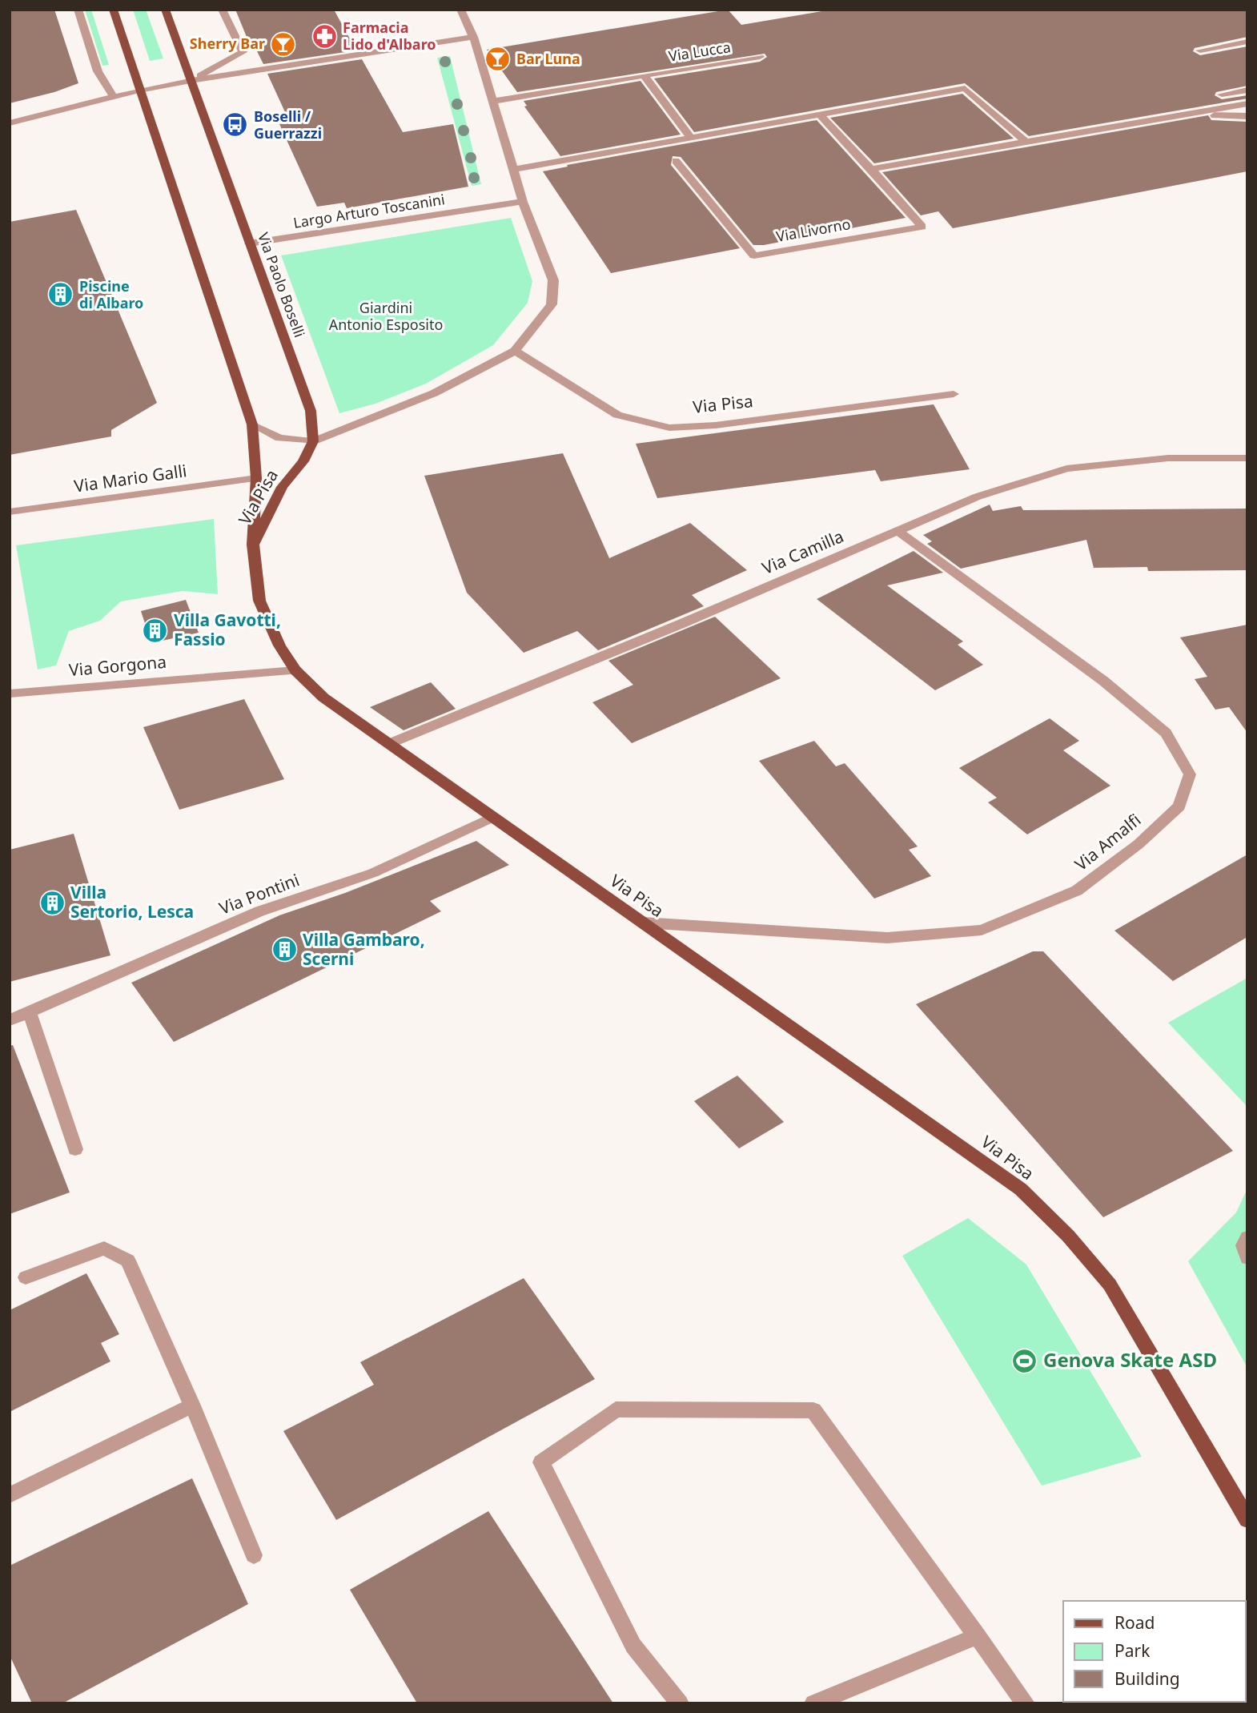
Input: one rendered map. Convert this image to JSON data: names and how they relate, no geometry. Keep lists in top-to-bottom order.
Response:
{
  "streets": {
    "main road": ["Via Paolo Boselli", "Via Pisa"],
    "street": [
      "Via Lucca",
      "Largo Arturo Toscanini",
      "Via Livorno",
      "Via Mario Galli",
      "Via Camilla",
      "Via Gorgona",
      "Via Amalfi",
      "Via Pontini"
    ]
  },
  "crossings": [
    ["Largo Arturo Toscanini", "Via Paolo Boselli"],
    ["Via Paolo Boselli", "Via Pisa"],
    ["Via Pisa", "Via Camilla"],
    ["Via Pisa", "Via Gorgona"],
    ["Via Pisa", "Via Amalfi"],
    ["Via Pisa", "Via Pontini"],
    ["Via Camilla", "Via Amalfi"]
  ],
  "parks": ["Giardini Antonio Esposito"],
  "places": {
    "pharmacy": ["Farmacia Lido d'Albaro"],
    "bar": ["Sherry Bar", "Bar Luna"],
    "bus stop": ["Boselli / Guerrazzi"],
    "building": [
      "Piscine di Albaro",
      "Villa Gavotti, Fassio",
      "Villa Sertorio, Lesca",
      "Villa Gambaro, Scerni"
    ],
    "sports": ["Genova Skate ASD"]
  },
  "legend": ["Road", "Park", "Building"]
}
